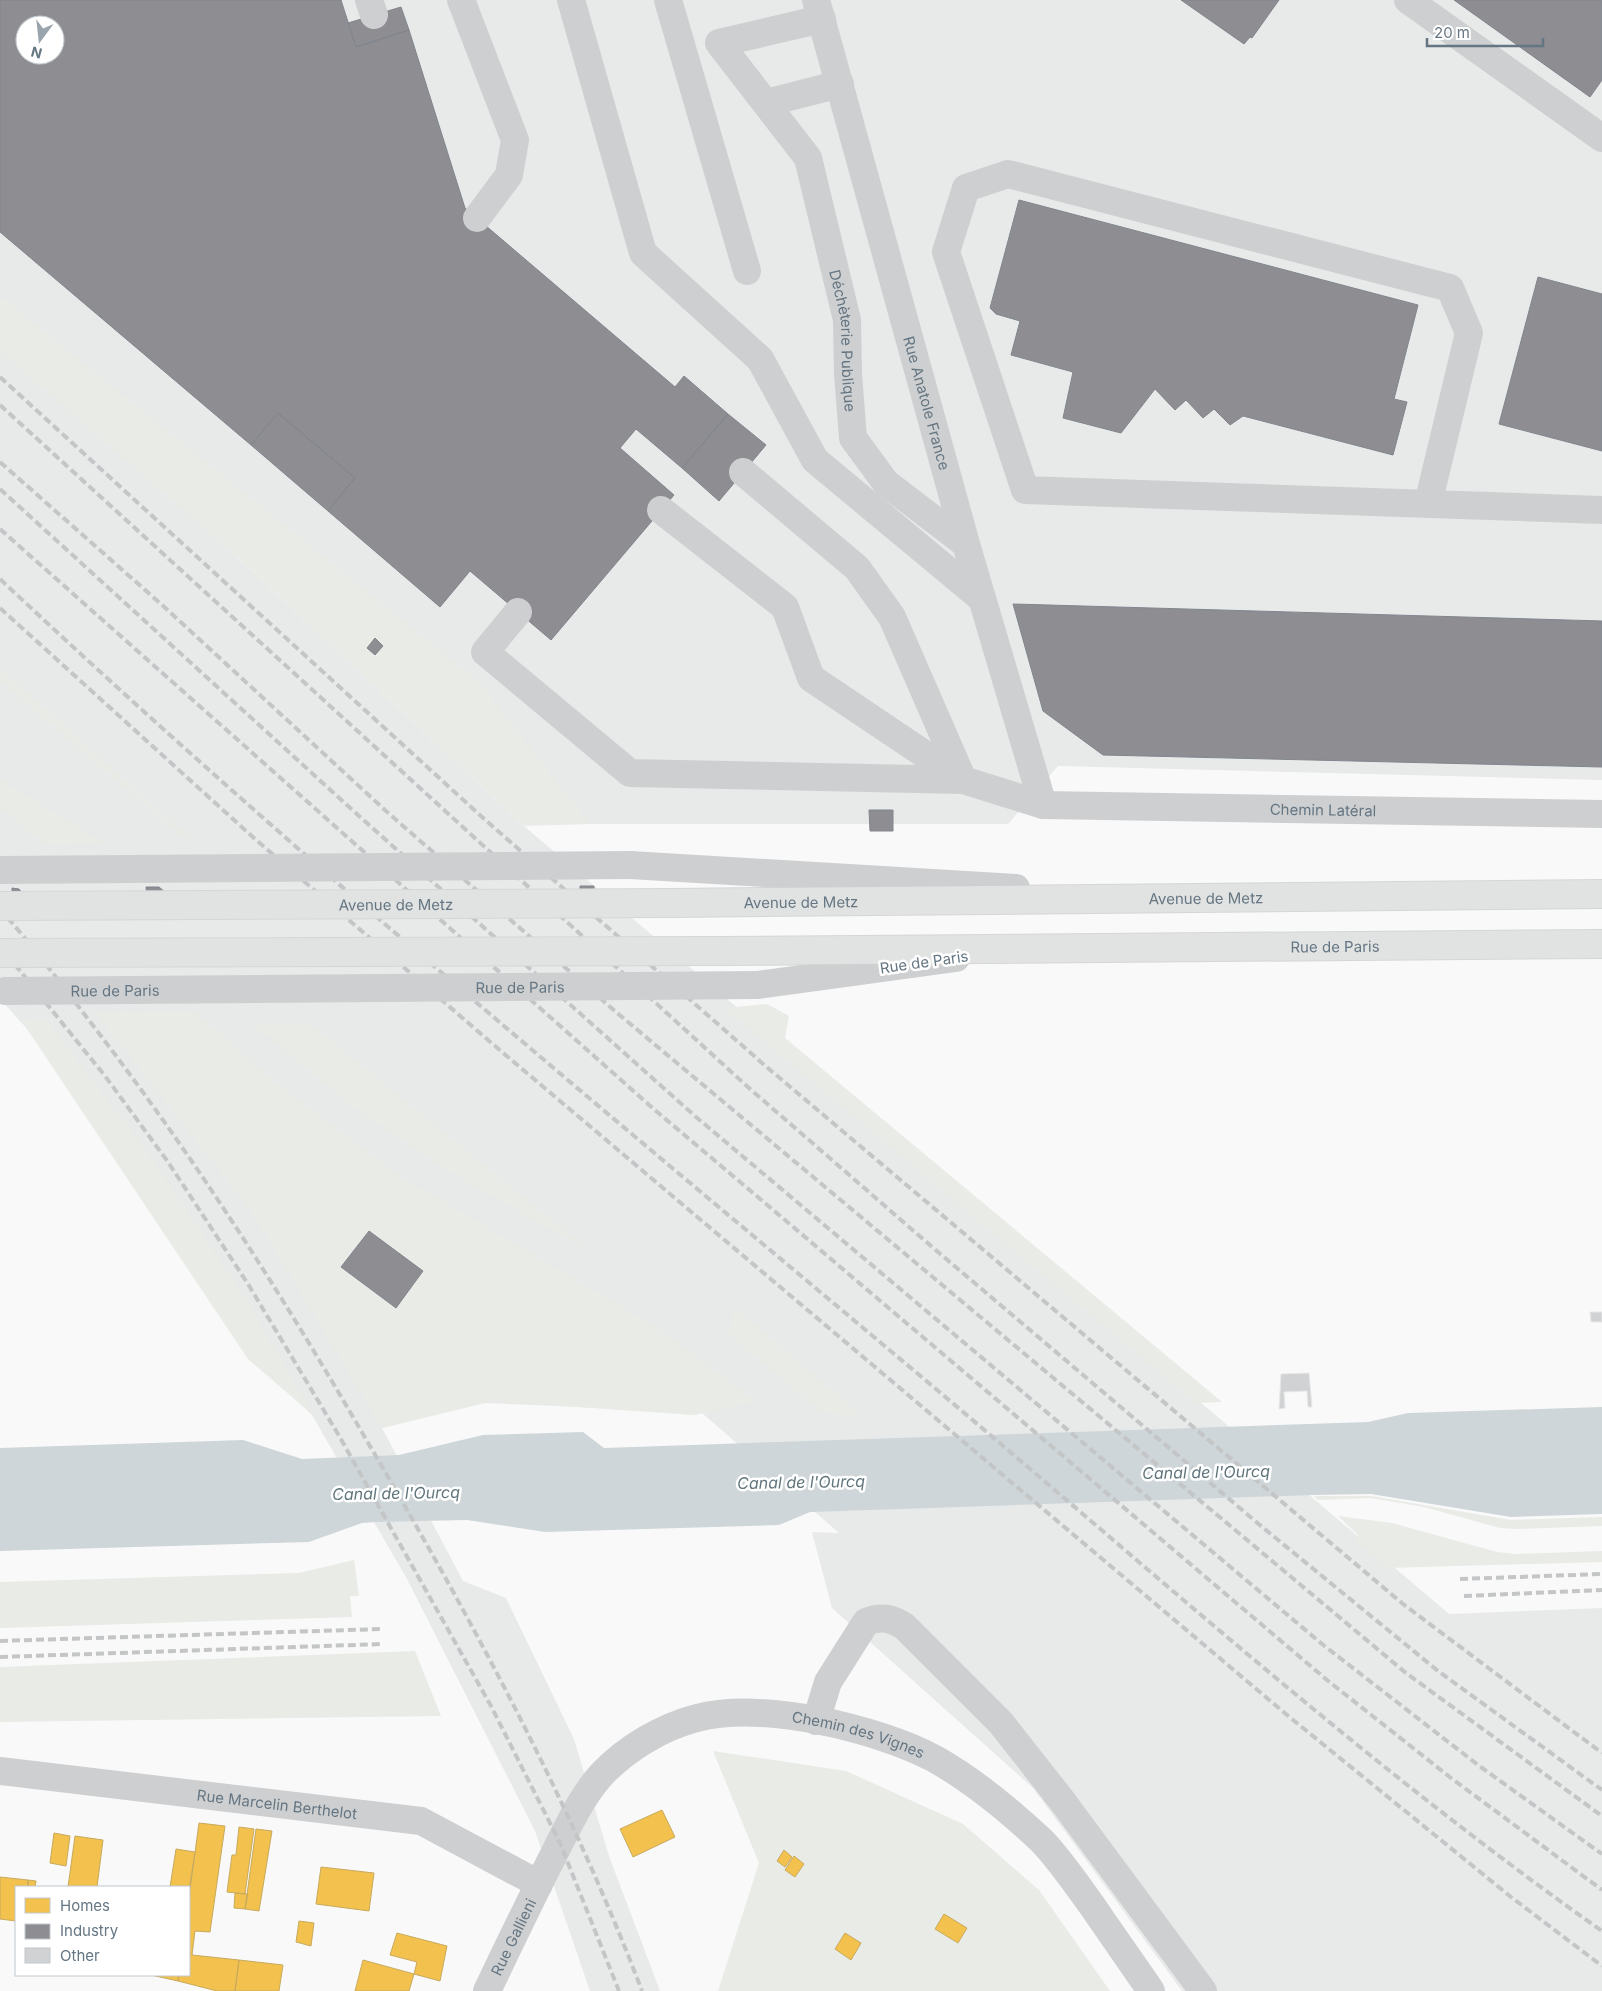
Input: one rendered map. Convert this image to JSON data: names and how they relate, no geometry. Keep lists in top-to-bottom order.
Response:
{
  "streets": {
    "main road": ["Avenue de Metz", "Rue de Paris"],
    "street": [
      "Déchèterie Publique",
      "Rue Anatole France",
      "Chemin Latéral",
      "Chemin des Vignes",
      "Rue Marcelin Berthelot",
      "Rue Gallieni"
    ]
  },
  "crossings": [
    ["Déchèterie Publique", "Rue Anatole France"],
    ["Rue Anatole France", "Chemin Latéral"],
    ["Chemin des Vignes", "Rue Marcelin Berthelot"],
    ["Chemin des Vignes", "Rue Gallieni"],
    ["Rue Marcelin Berthelot", "Rue Gallieni"]
  ],
  "water": ["Canal de l'Ourcq"],
  "legend": ["Homes", "Industry", "Other"],
  "scale_bar": "20 m",
  "north": "bottom"
}
